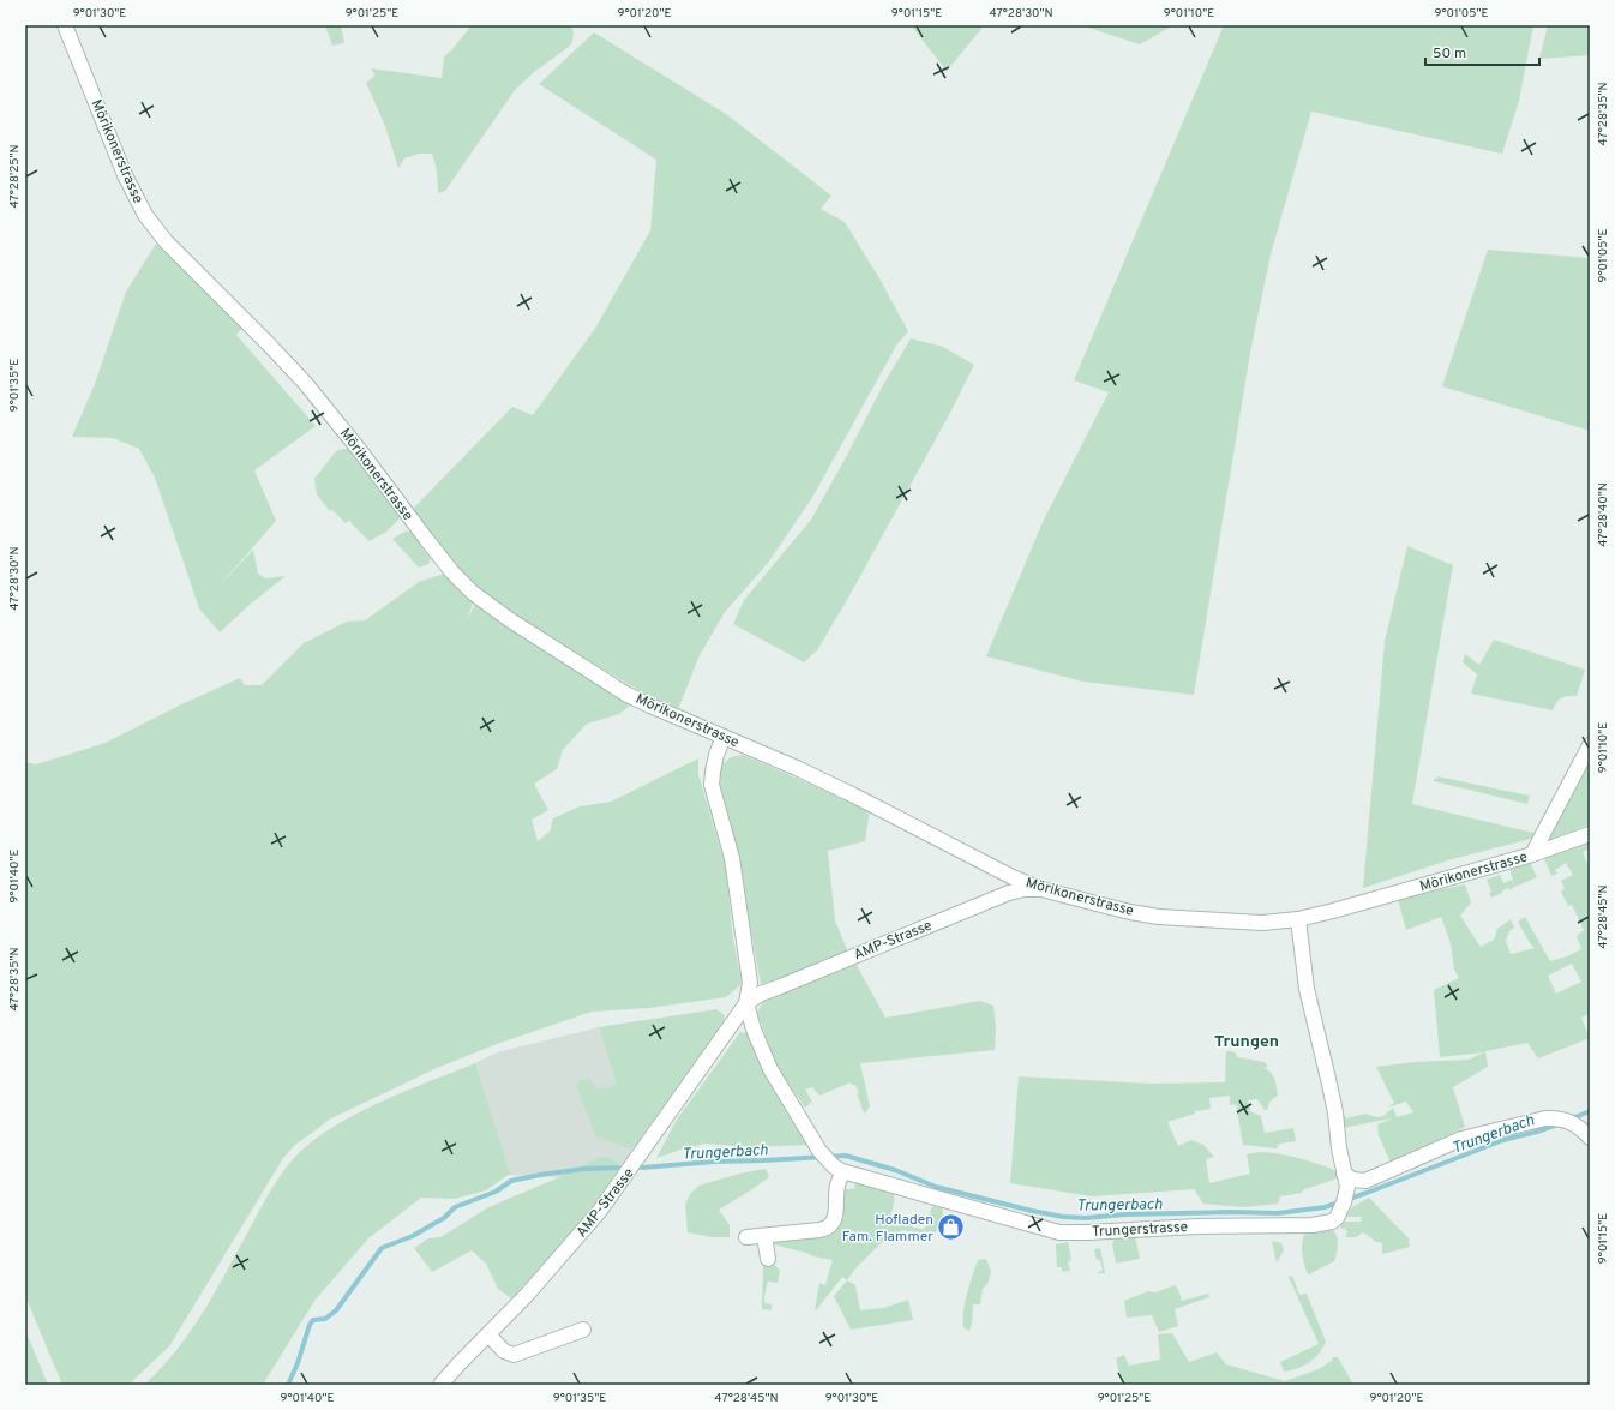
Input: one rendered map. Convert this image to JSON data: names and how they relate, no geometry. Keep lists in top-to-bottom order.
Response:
{
  "streets": {
    "street": ["Mörikonerstrasse", "AMP-Strasse", "Trungerstrasse"]
  },
  "crossings": [
    ["Mörikonerstrasse", "AMP-Strasse"],
    ["Mörikonerstrasse", "Trungerstrasse"]
  ],
  "districts": ["Trungen"],
  "water": ["Trungerbach"],
  "places": {
    "shop": ["Hofladen Fam. Flammer"]
  },
  "scale_bar": "50 m",
  "coordinates": [
    "9°01'30\"E",
    "9°01'25\"E",
    "9°01'20\"E",
    "9°01'15\"E",
    "47°28'30\"N",
    "9°01'10\"E",
    "9°01'05\"E",
    "47°28'35\"N",
    "47°28'25\"N",
    "9°01'35\"E",
    "47°28'40\"N",
    "9°01'40\"E",
    "47°28'45\"N"
  ]
}
